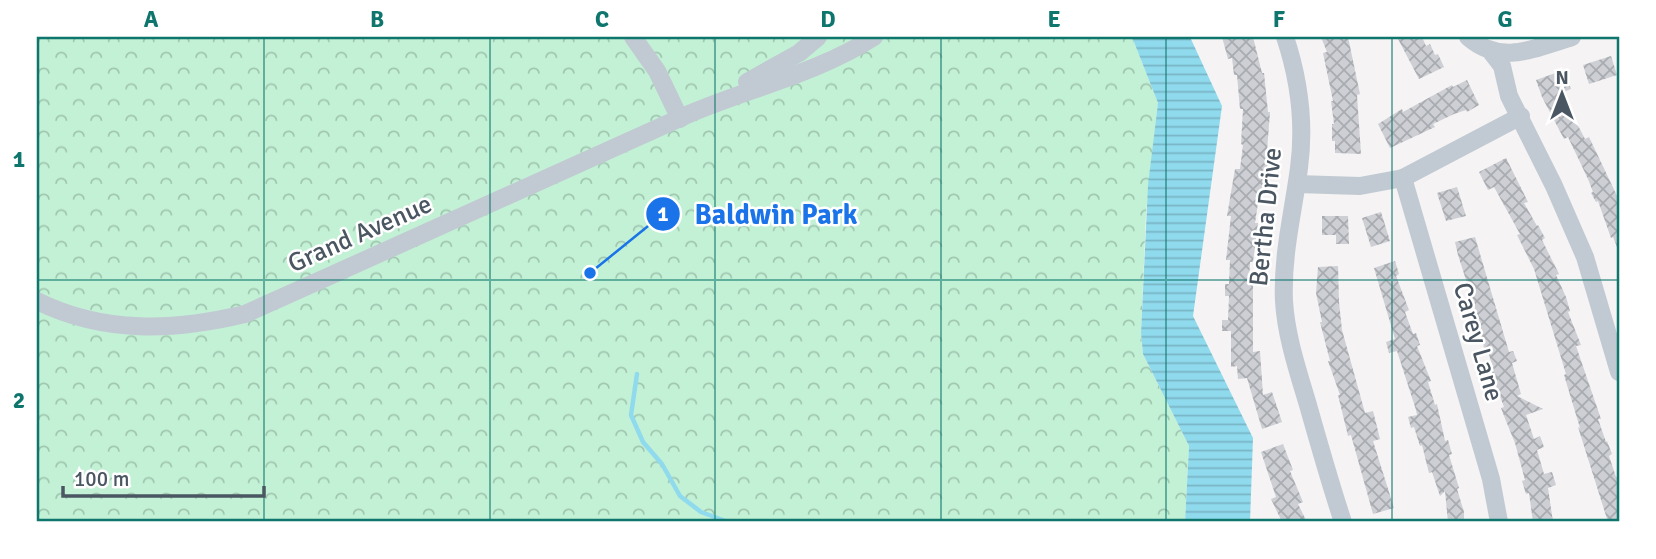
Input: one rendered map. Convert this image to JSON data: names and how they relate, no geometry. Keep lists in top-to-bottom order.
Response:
{
  "streets": {
    "street": ["Bertha Drive", "Grand Avenue", "Carey Lane"]
  },
  "places": ["Baldwin Park"],
  "scale_bar": "100 m",
  "north": "top",
  "grid": {
    "columns": [
      "A",
      "B",
      "C",
      "D",
      "E",
      "F",
      "G"
    ],
    "rows": ["1", "2"]
  }
}
